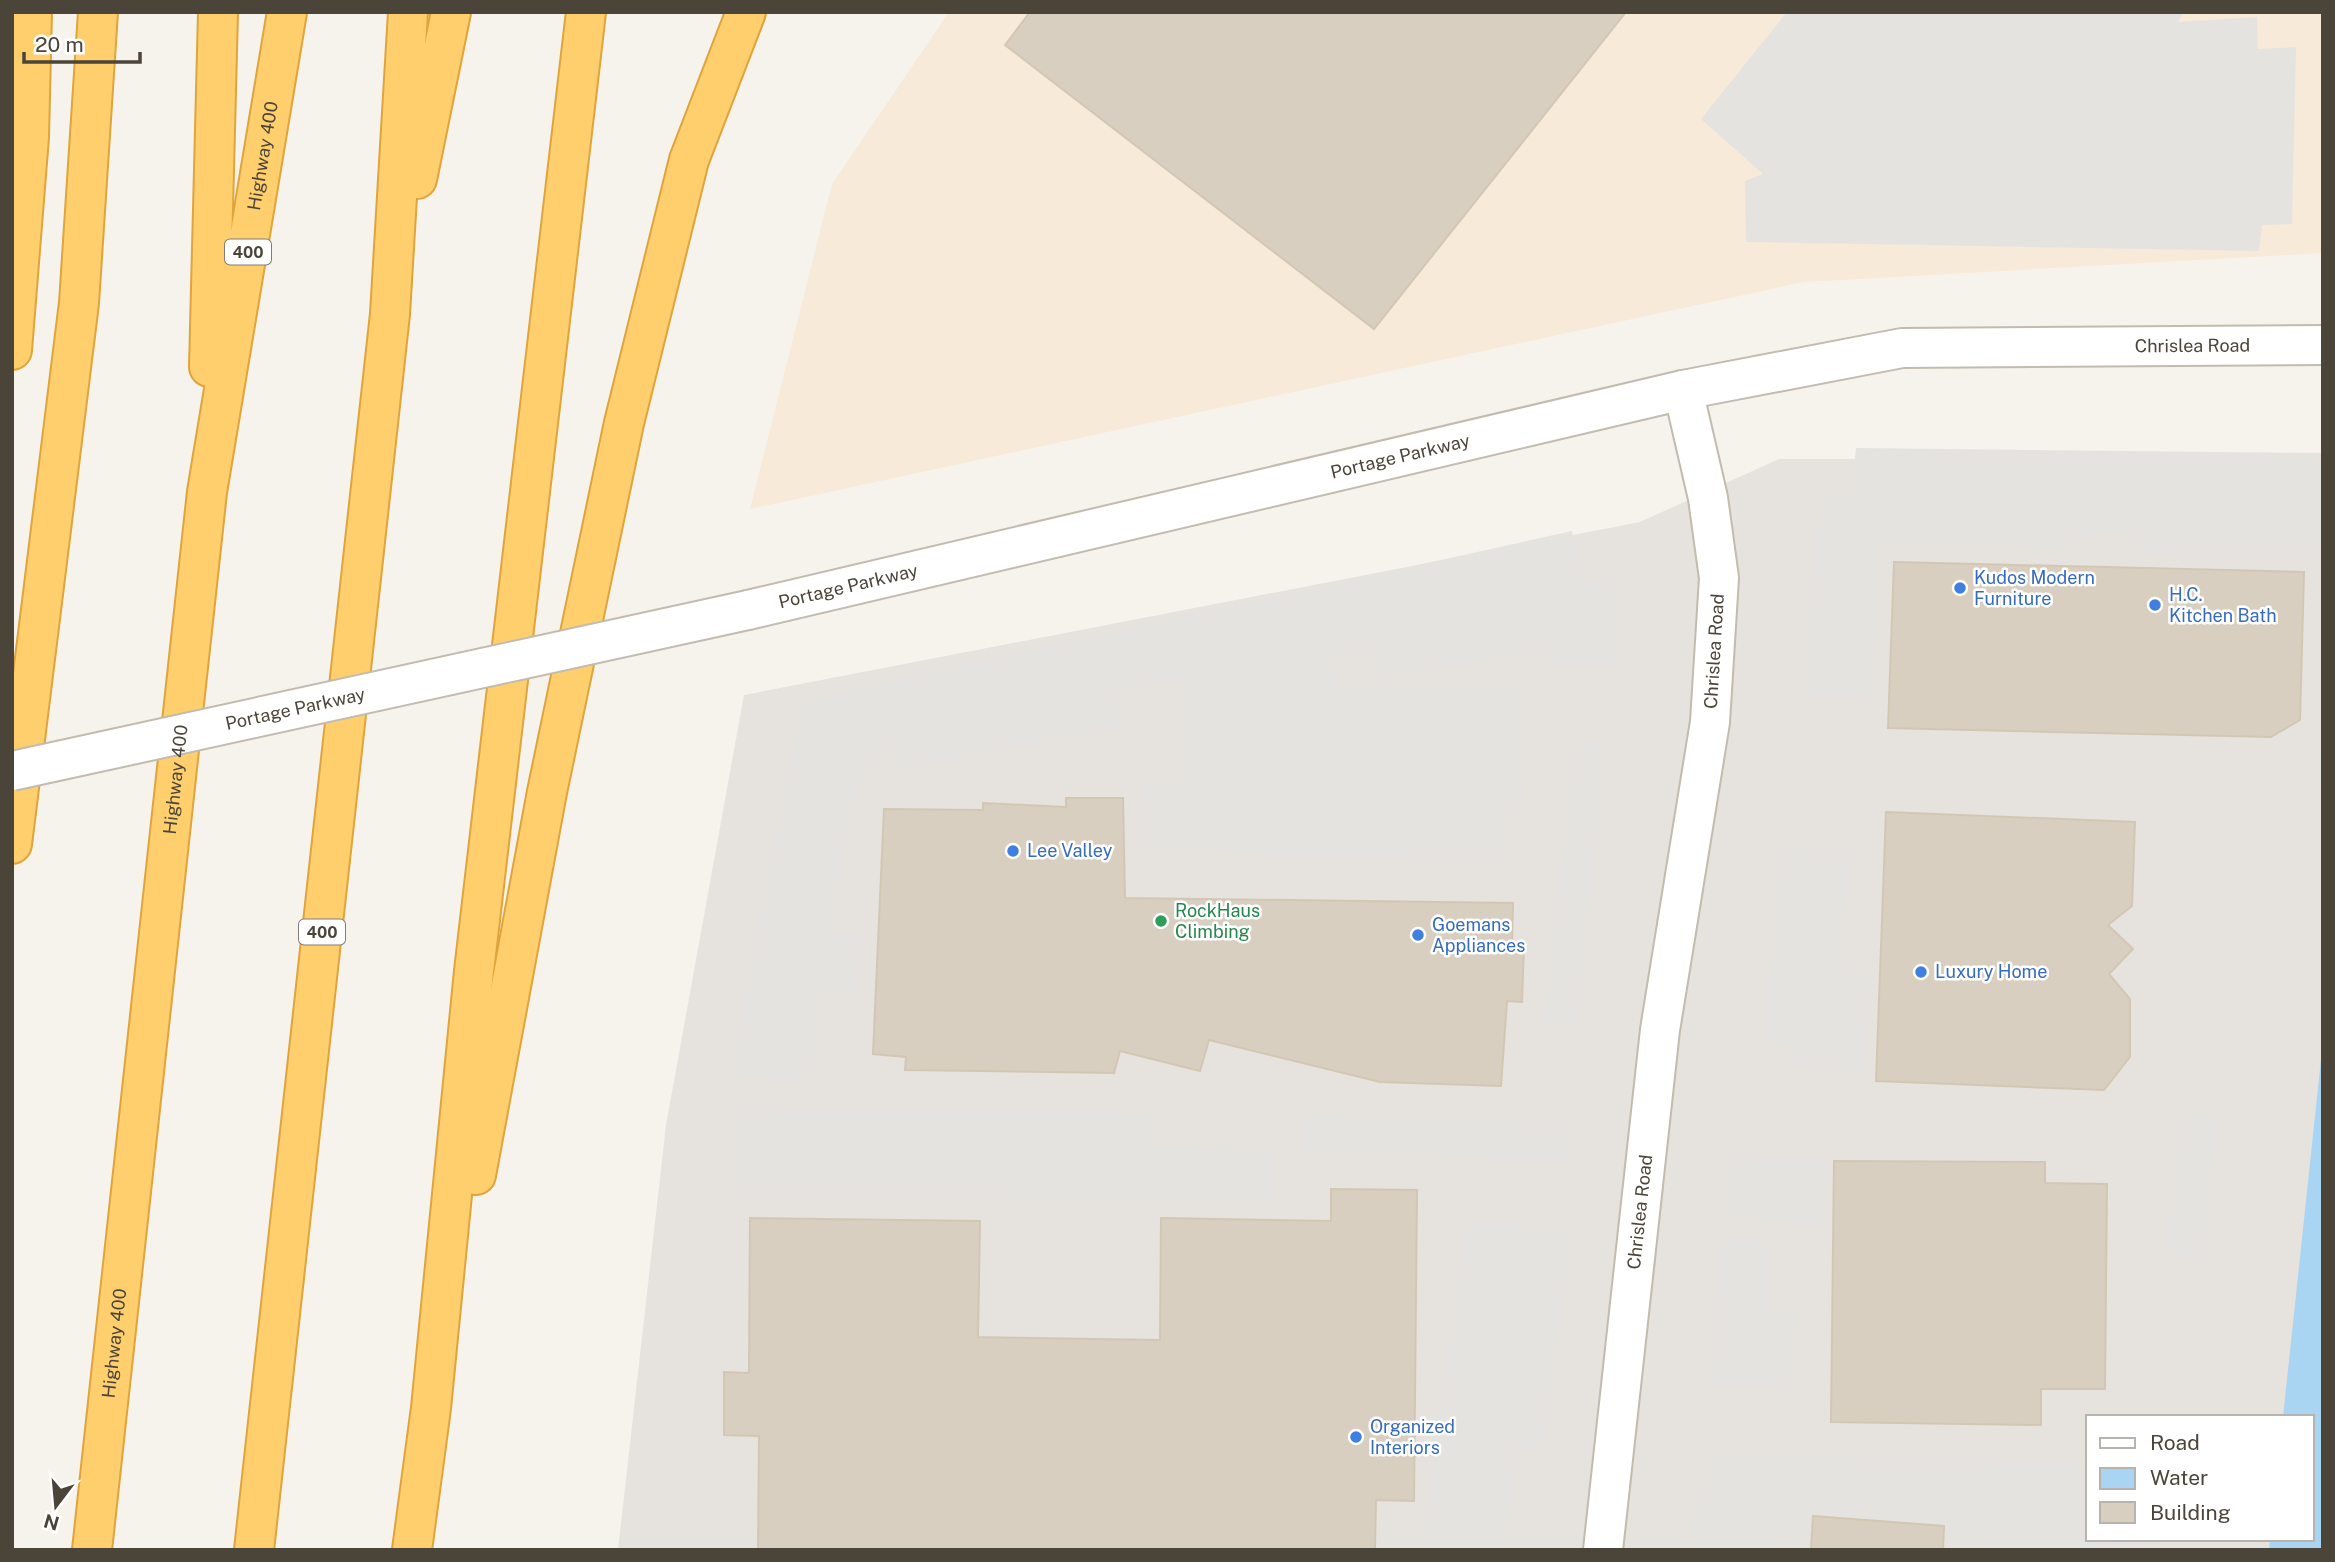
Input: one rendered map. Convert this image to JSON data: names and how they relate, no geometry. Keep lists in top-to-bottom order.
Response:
{
  "streets": {
    "highway": ["Highway 400", "400"],
    "street": ["Chrislea Road", "Portage Parkway"]
  },
  "crossings": [
    ["Chrislea Road", "Portage Parkway"]
  ],
  "places": [
    "Kudos Modern Furniture",
    "H.C. Kitchen Bath",
    "Lee Valley",
    "RockHaus Climbing",
    "Goemans Appliances",
    "Luxury Home",
    "Organized Interiors"
  ],
  "legend": ["Road", "Water", "Building"],
  "scale_bar": "20 m",
  "north": "bottom"
}
